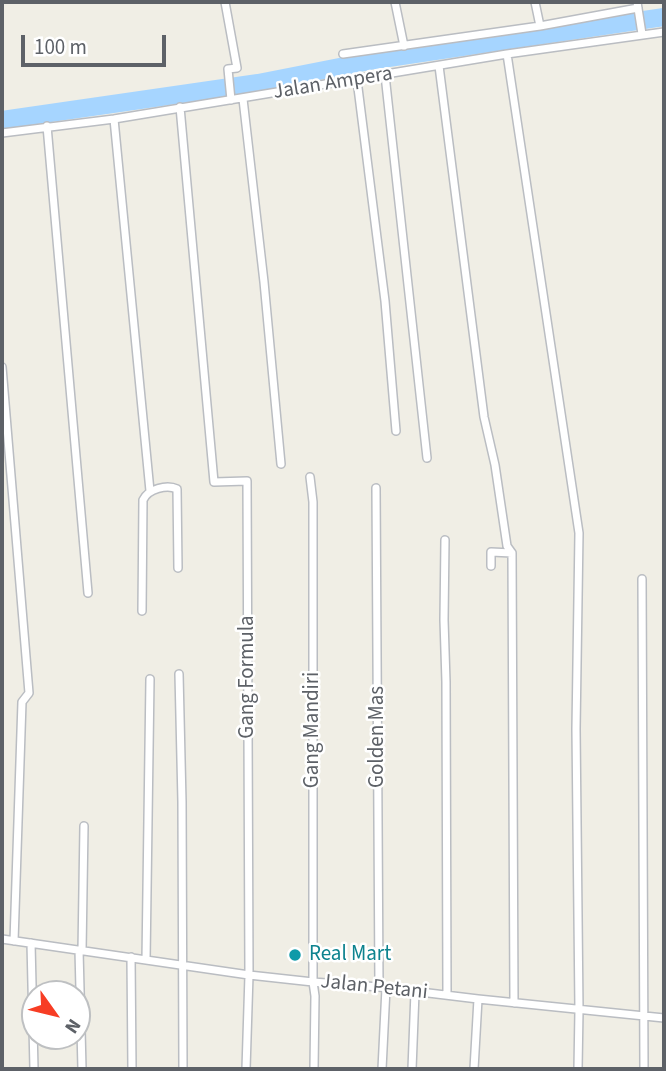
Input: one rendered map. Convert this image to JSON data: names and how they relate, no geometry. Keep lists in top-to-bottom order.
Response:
{
  "streets": {
    "street": [
      "Jalan Ampera",
      "Gang Formula",
      "Gang Mandiri",
      "Golden Mas",
      "Jalan Petani"
    ]
  },
  "crossings": [
    ["Jalan Ampera", "Gang Formula"],
    ["Gang Formula", "Jalan Petani"],
    ["Gang Mandiri", "Jalan Petani"],
    ["Golden Mas", "Jalan Petani"]
  ],
  "places": ["Real Mart"],
  "scale_bar": "100 m",
  "north": "bottom right"
}
